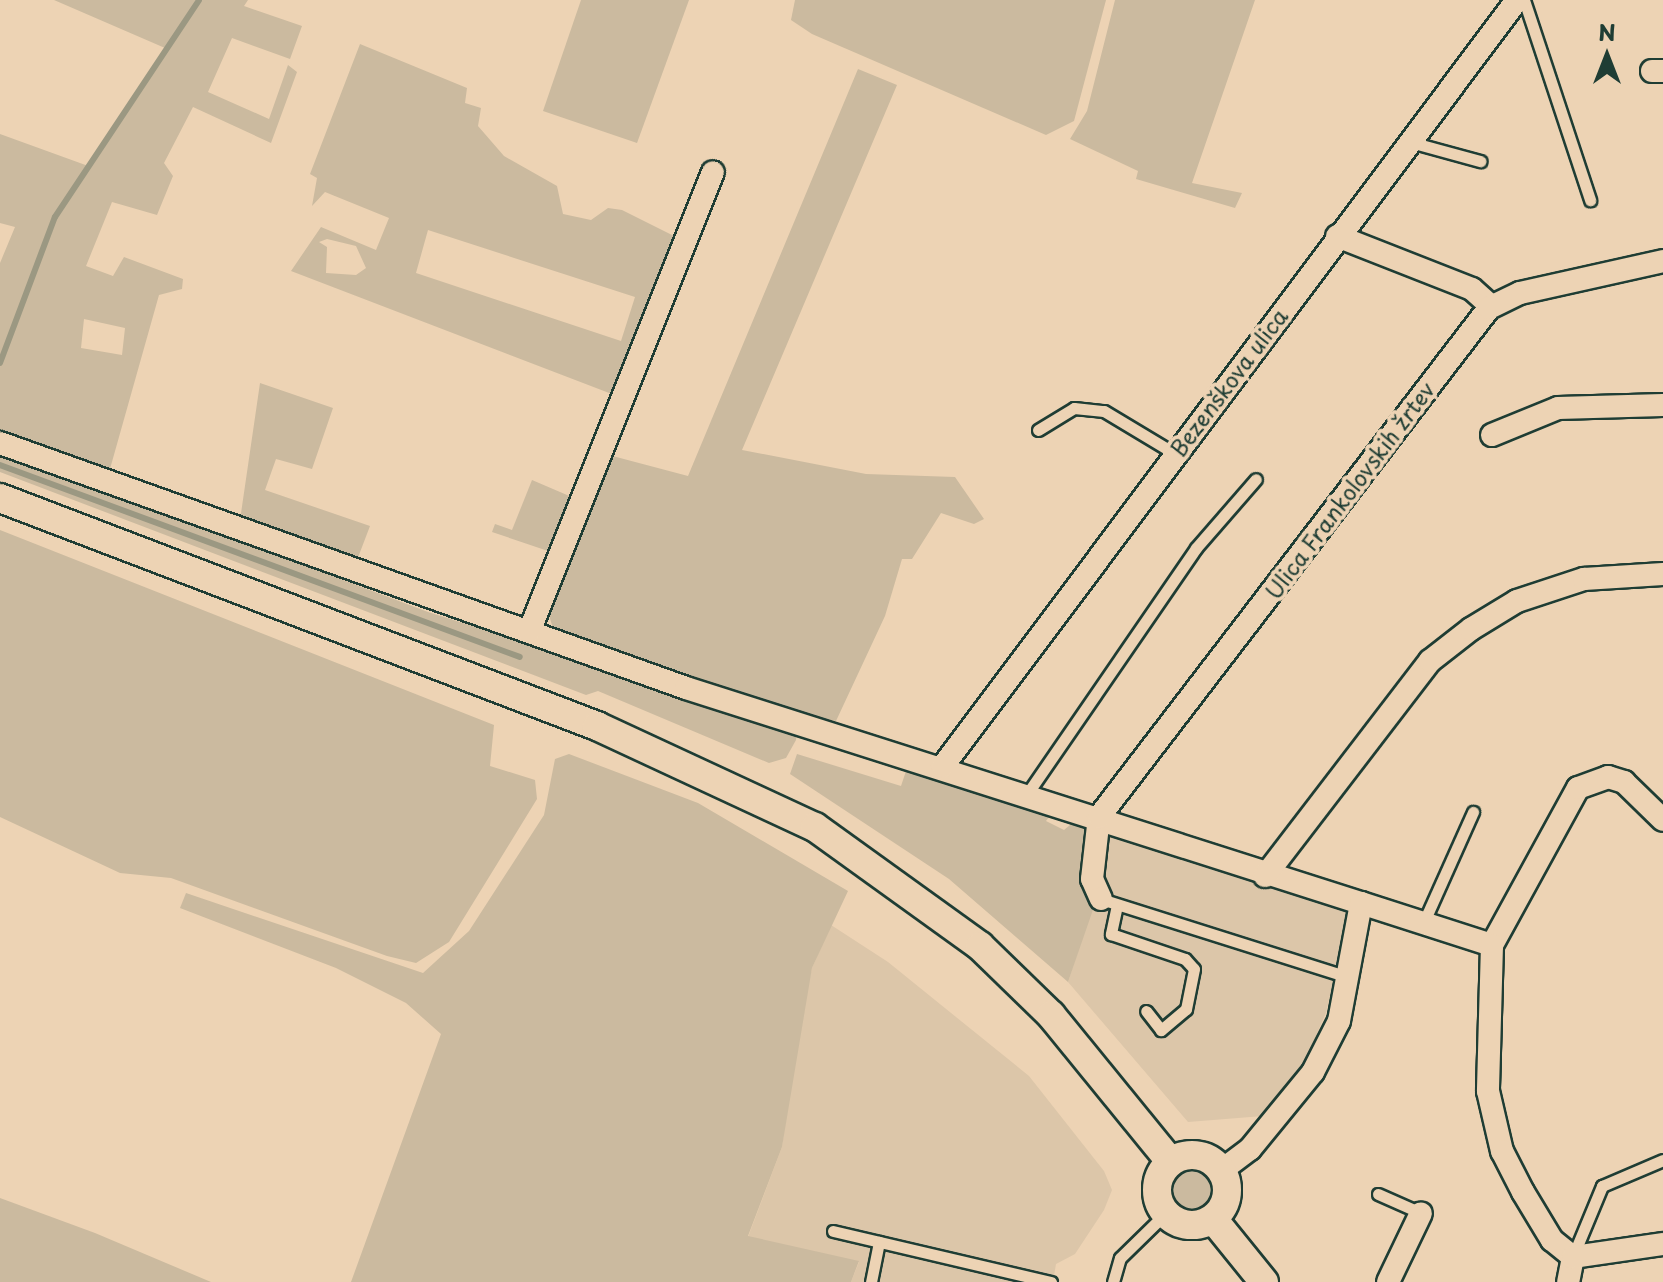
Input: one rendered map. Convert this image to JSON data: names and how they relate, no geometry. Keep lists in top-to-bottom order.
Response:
{
  "streets": {
    "street": ["Bezenškova ulica", "Ulica Frankolovskih žrtev"]
  },
  "north": "top"
}
